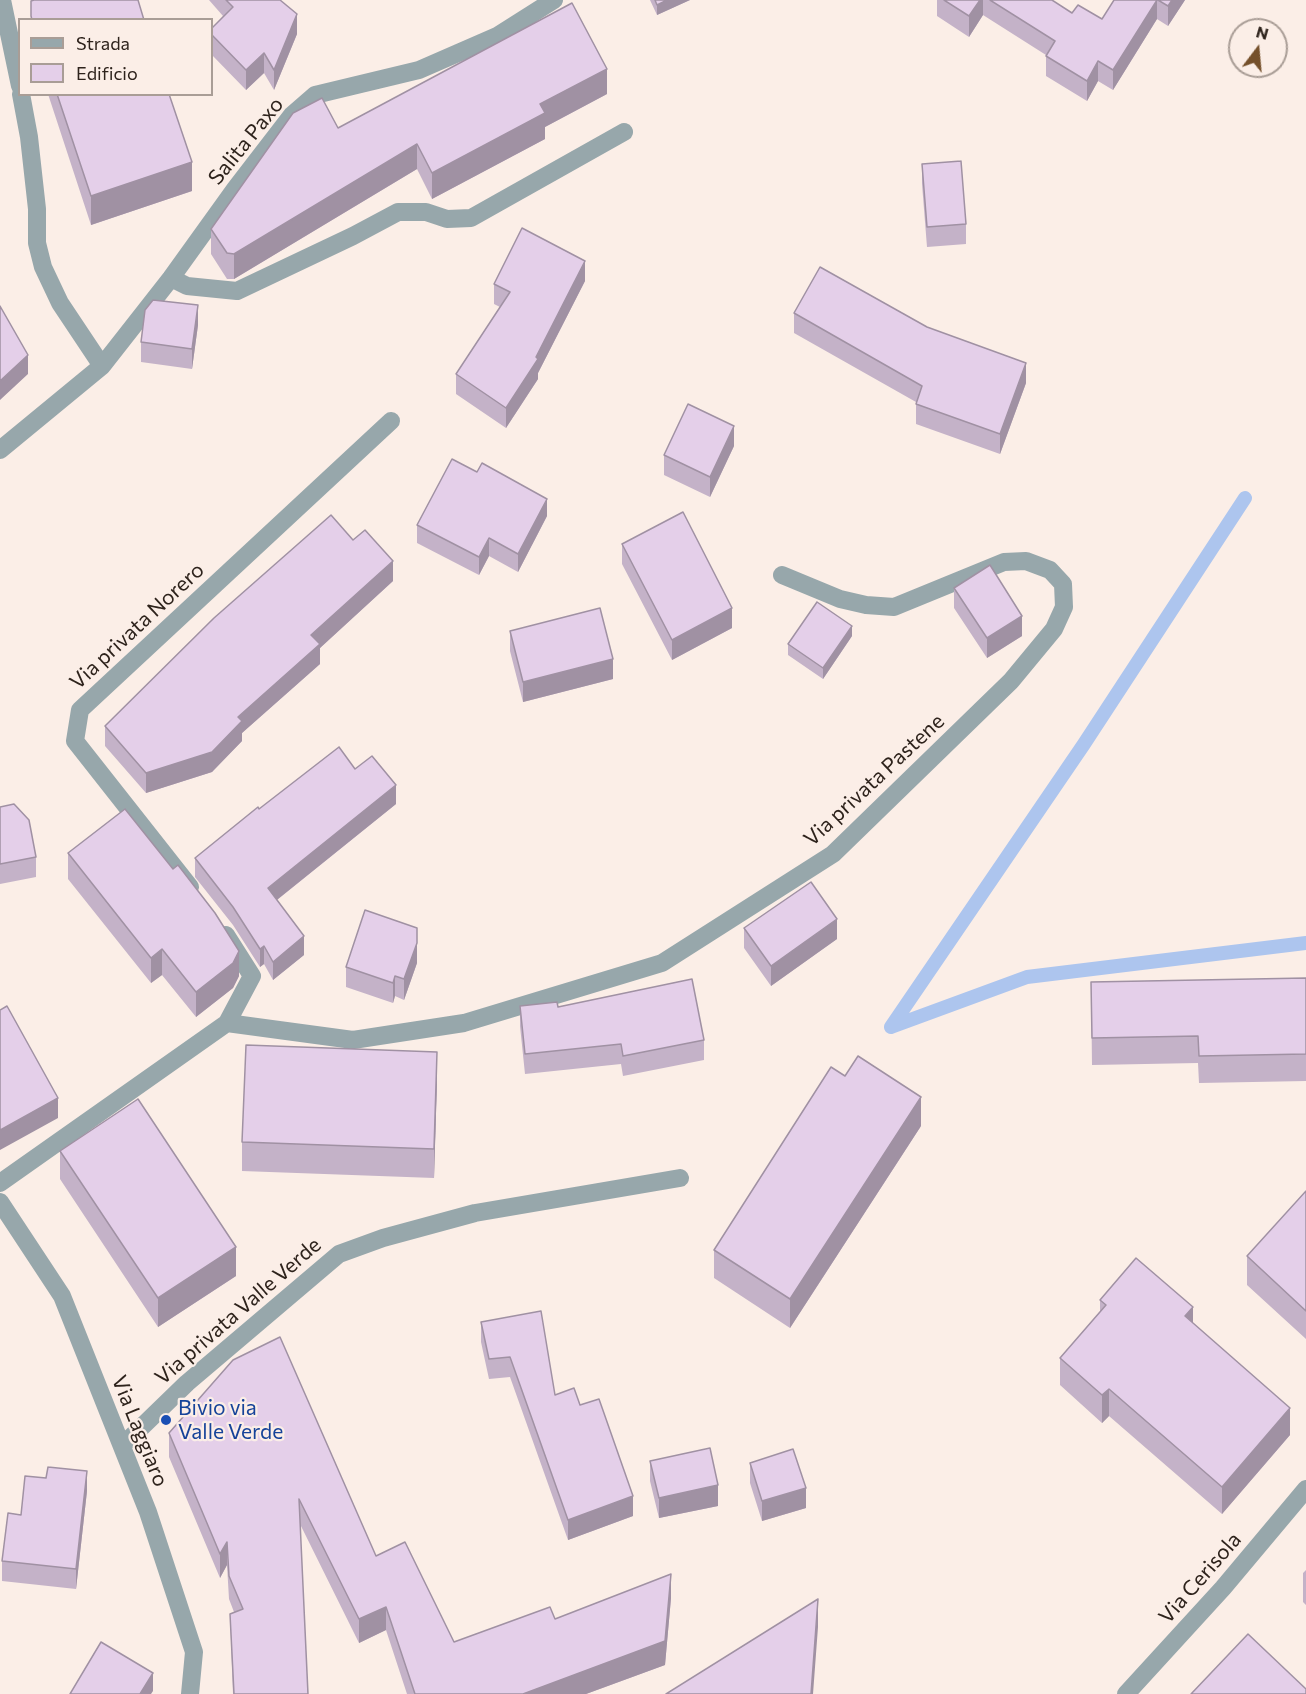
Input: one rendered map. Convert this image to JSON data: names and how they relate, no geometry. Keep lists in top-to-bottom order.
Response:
{
  "streets": {
    "street": [
      "Salita Paxo",
      "Via privata Norero",
      "Via privata Pastene",
      "Via privata Valle Verde",
      "Via Laggiaro",
      "Via Cerisola"
    ]
  },
  "crossings": [
    ["Via privata Valle Verde", "Via Laggiaro"]
  ],
  "places": ["Bivio via Valle Verde"],
  "legend": ["Strada", "Edificio"],
  "north": "top"
}
